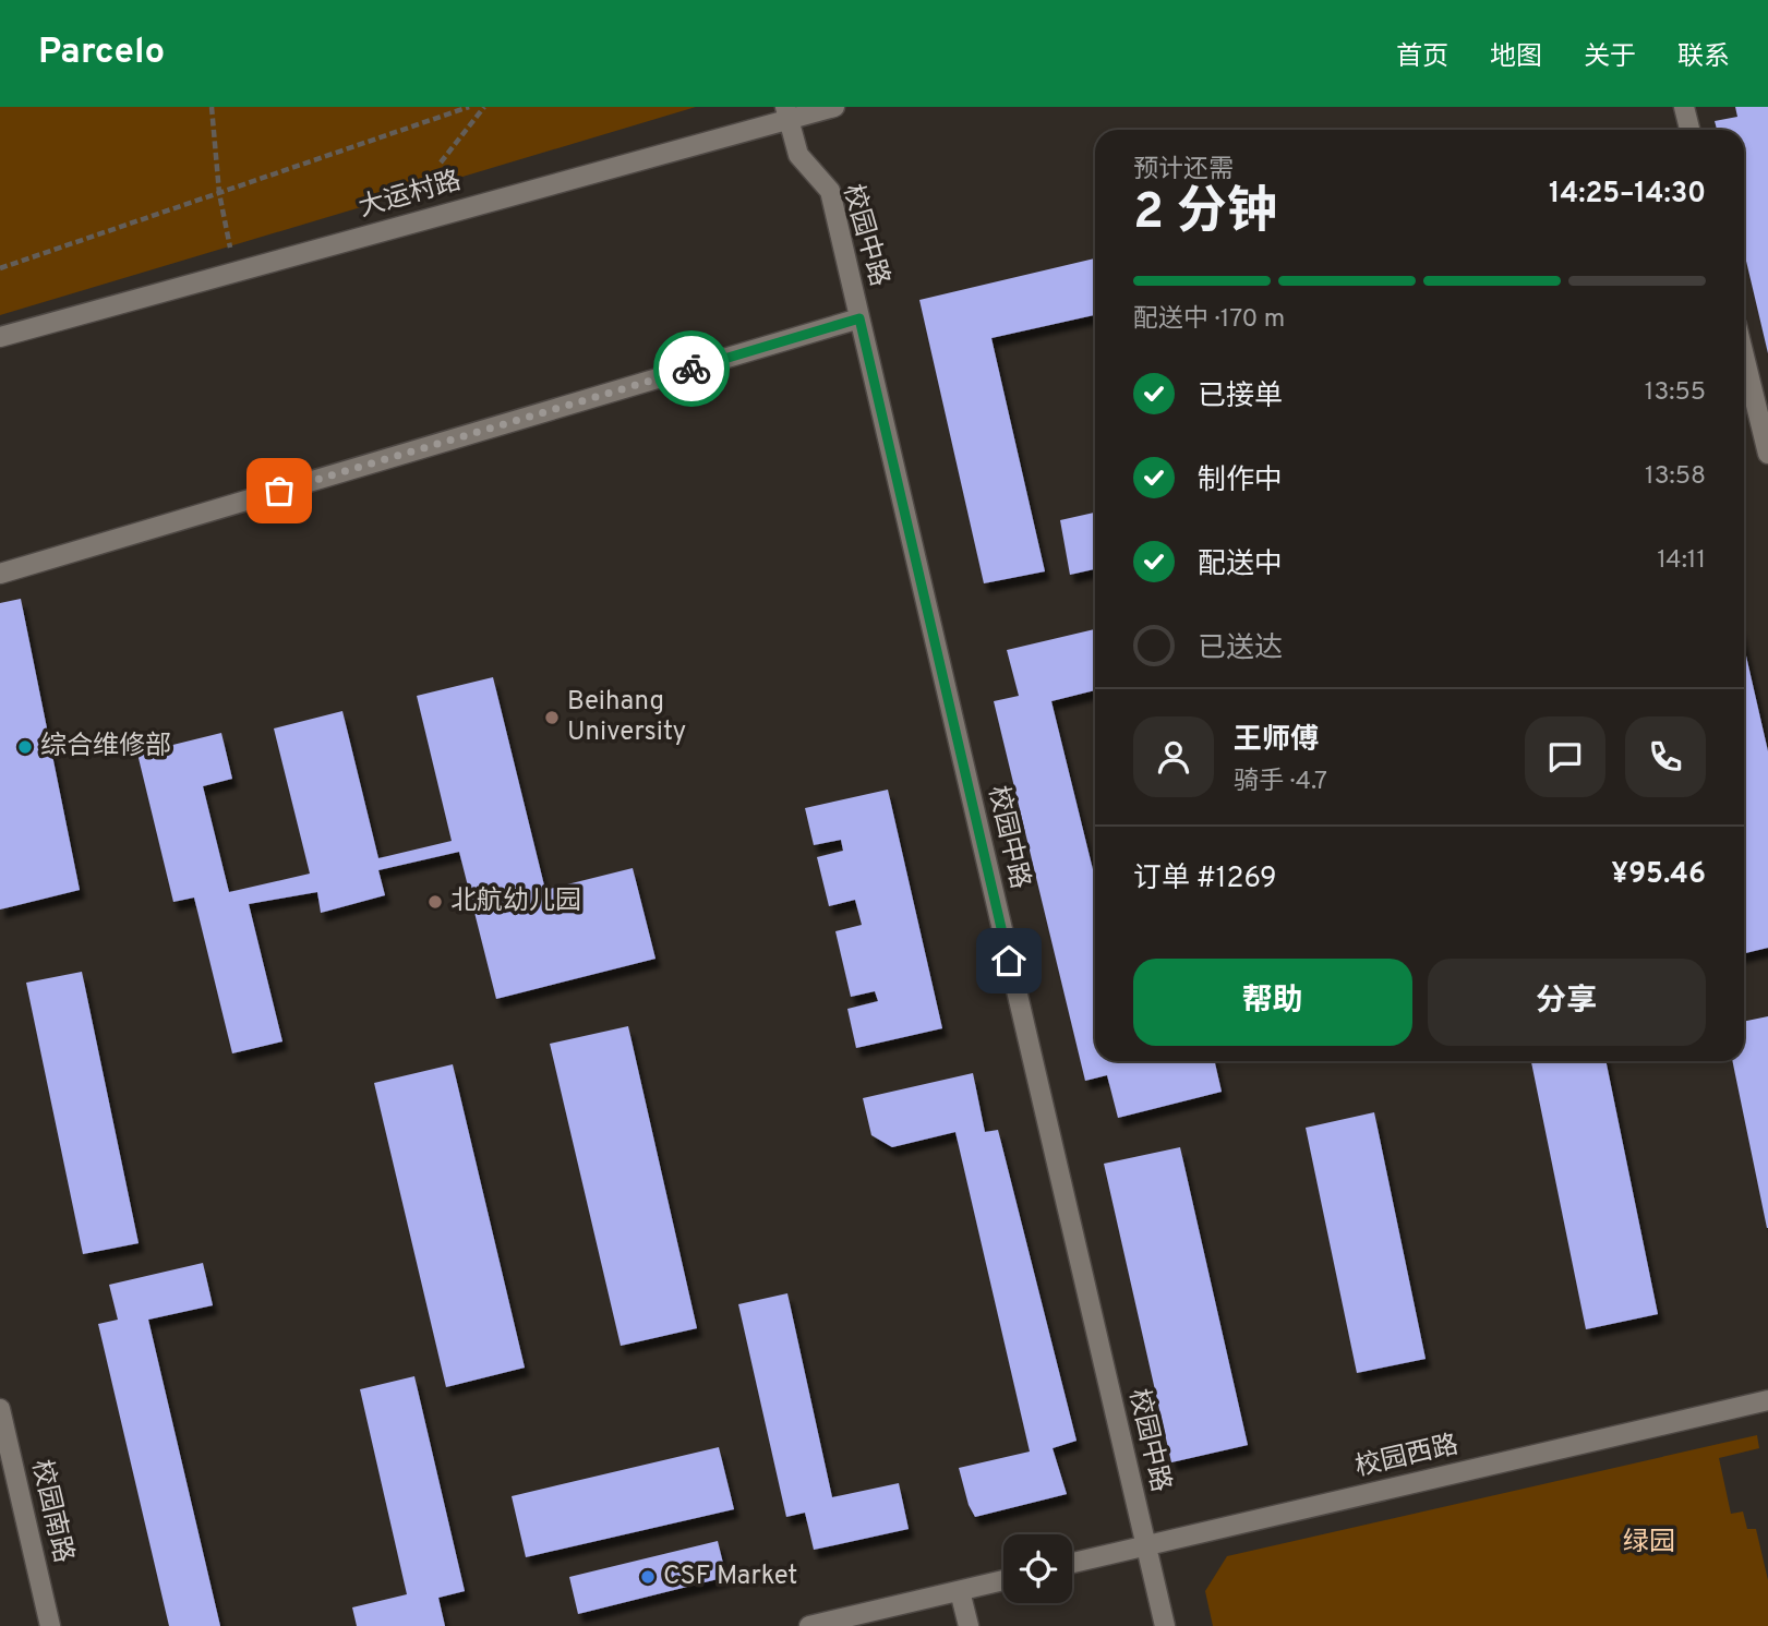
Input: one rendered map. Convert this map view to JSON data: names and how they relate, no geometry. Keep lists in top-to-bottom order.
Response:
{
  "streets": {
    "street": [
      "大运村路",
      "校园中路",
      "校园西路",
      "校园南路"
    ]
  },
  "crossings": [
    ["大运村路", "校园中路"],
    ["校园中路", "校园西路"]
  ],
  "parks": ["绿园"],
  "places": [
    "Beihang University",
    "综合维修部",
    "北航幼儿园",
    "CSF Market"
  ],
  "page": {
    "header": "Parcelo",
    "nav": [
      "首页",
      "地图",
      "关于",
      "联系"
    ],
    "heading": ["2 分钟", "预计还需", "14:25–14:30"],
    "panel": [
      "王师傅",
      "骑手 · 4.7",
      "订单 #1269",
      "¥95.46"
    ],
    "bar": "配送中 · 170 m",
    "list": [
      ["已接单", "13:55"],
      ["制作中", "13:58"],
      ["配送中", "14:11"],
      "已送达"
    ],
    "buttons": ["帮助", "分享"]
  }
}
